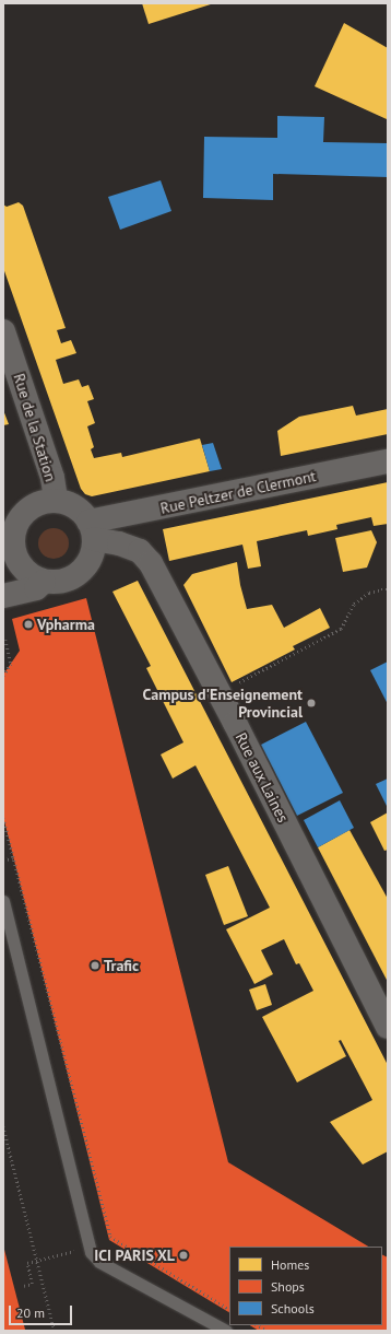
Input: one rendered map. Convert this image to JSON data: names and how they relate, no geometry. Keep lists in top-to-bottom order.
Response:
{
  "streets": {
    "street": ["Rue de la Station", "Rue Peltzer de Clermont", "Rue aux Laines"]
  },
  "crossings": [
    ["Rue de la Station", "Rue Peltzer de Clermont"],
    ["Rue de la Station", "Rue aux Laines"],
    ["Rue Peltzer de Clermont", "Rue aux Laines"]
  ],
  "places": [
    "Vpharma",
    "Campus d'Enseignement Provincial",
    "Trafic",
    "ICI PARIS XL"
  ],
  "legend": ["Homes", "Shops", "Schools"],
  "scale_bar": "20 m"
}
